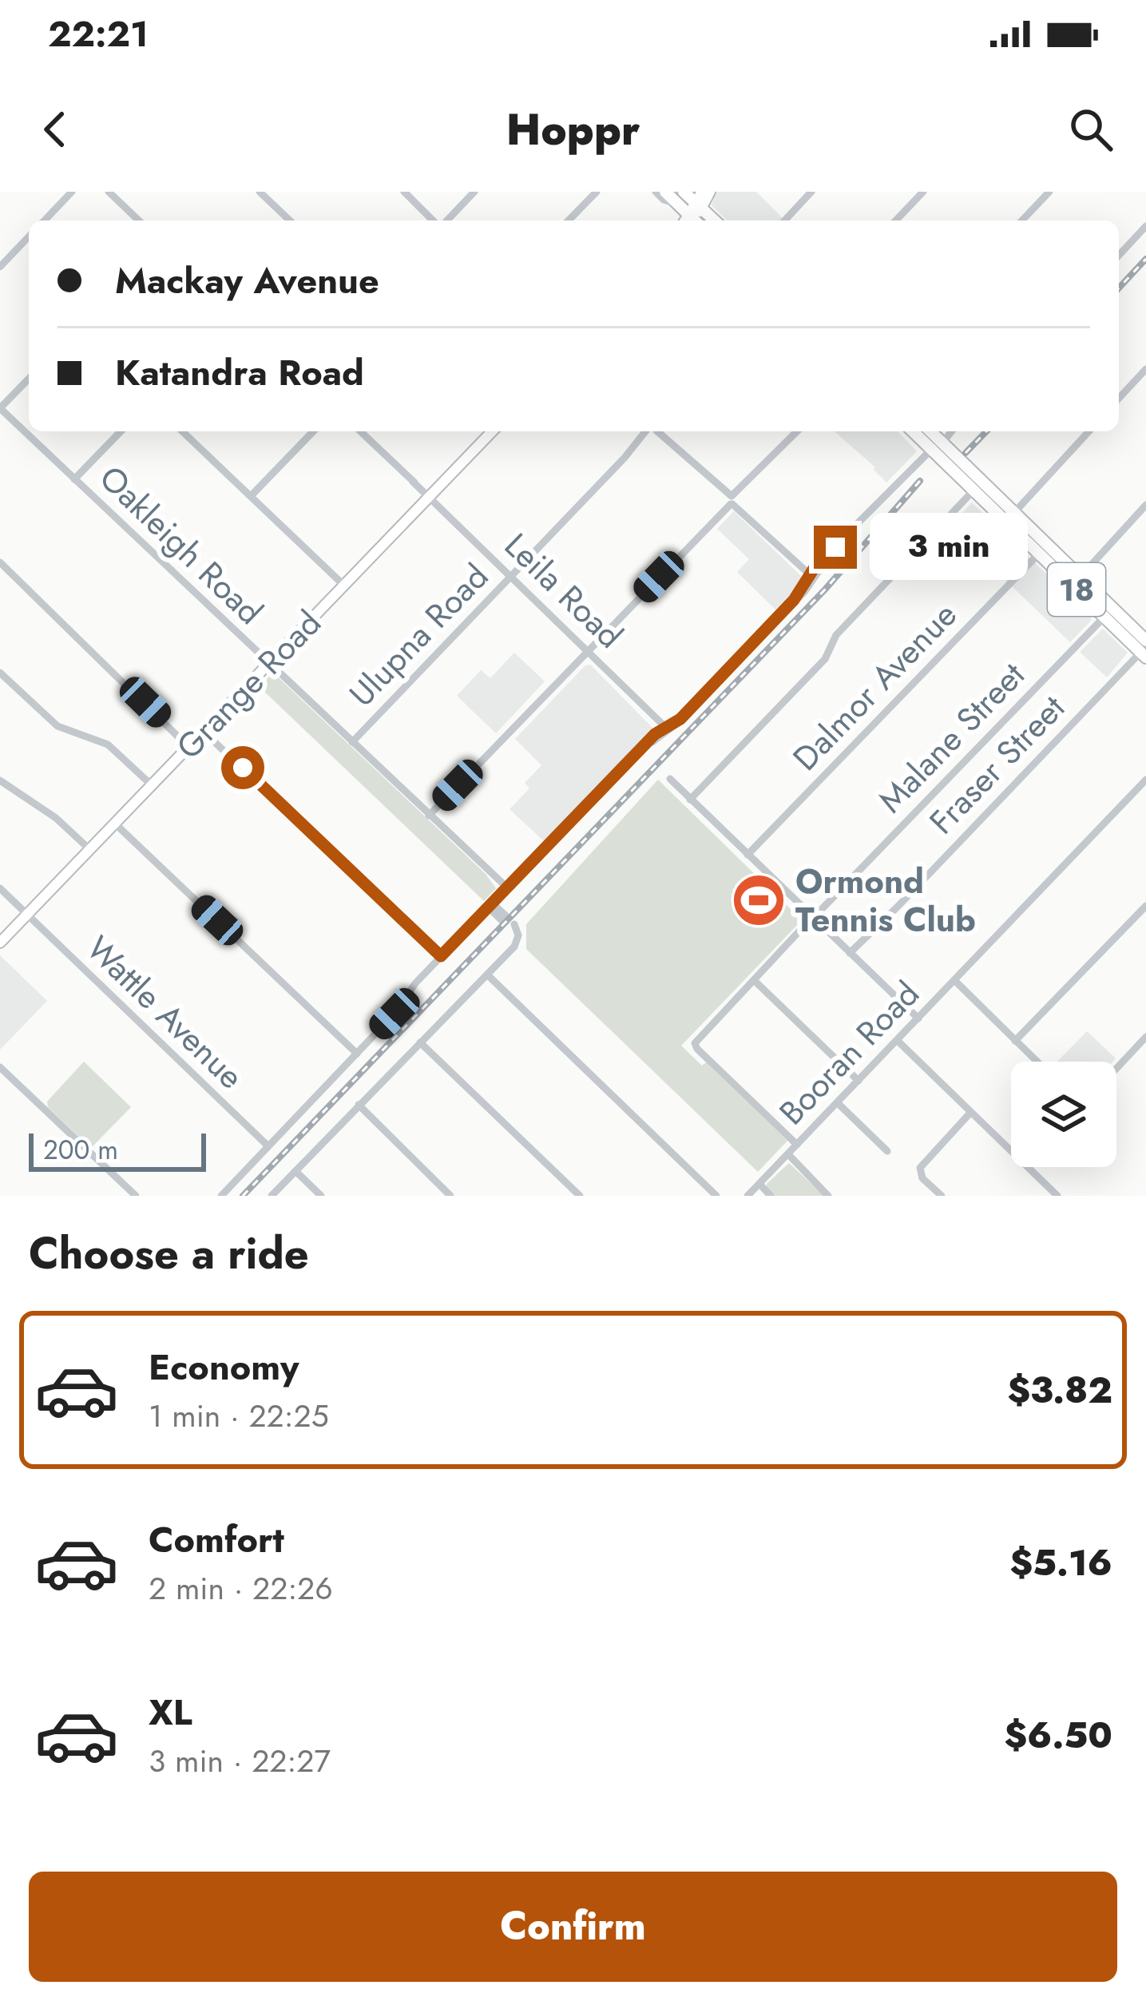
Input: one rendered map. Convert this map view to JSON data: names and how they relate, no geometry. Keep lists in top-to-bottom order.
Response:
{
  "streets": {
    "highway": ["18"],
    "main road": ["Grange Road"],
    "street": [
      "Oakleigh Road",
      "Leila Road",
      "Ulupna Road",
      "Dalmor Avenue",
      "Malane Street",
      "Fraser Street",
      "Wattle Avenue",
      "Booran Road"
    ]
  },
  "crossings": [
    ["Oakleigh Road", "Ulupna Road"],
    ["Oakleigh Road", "Grange Road"],
    ["18", "Dalmor Avenue"],
    ["18", "Malane Street"],
    ["18", "Fraser Street"],
    ["Leila Road", "Ulupna Road"],
    ["Leila Road", "Grange Road"],
    ["Grange Road", "Wattle Avenue"],
    ["Malane Street", "Booran Road"]
  ],
  "places": {
    "sports": ["Ormond Tennis Club"]
  },
  "scale_bar": "200 m",
  "page": {
    "status": "22:21",
    "header": "Hoppr",
    "banner": ["Mackay Avenue", "Katandra Road"],
    "bubble": "3 min",
    "scale": "200 m",
    "heading": "Choose a ride",
    "list": [
      {
        "name": "Economy",
        "note": "1 min · 22:25",
        "value": "$3.82"
      },
      {
        "name": "Comfort",
        "note": "2 min · 22:26",
        "value": "$5.16"
      },
      {
        "name": "XL",
        "note": "3 min · 22:27",
        "value": "$6.50"
      }
    ],
    "buttons": "Confirm"
  }
}
